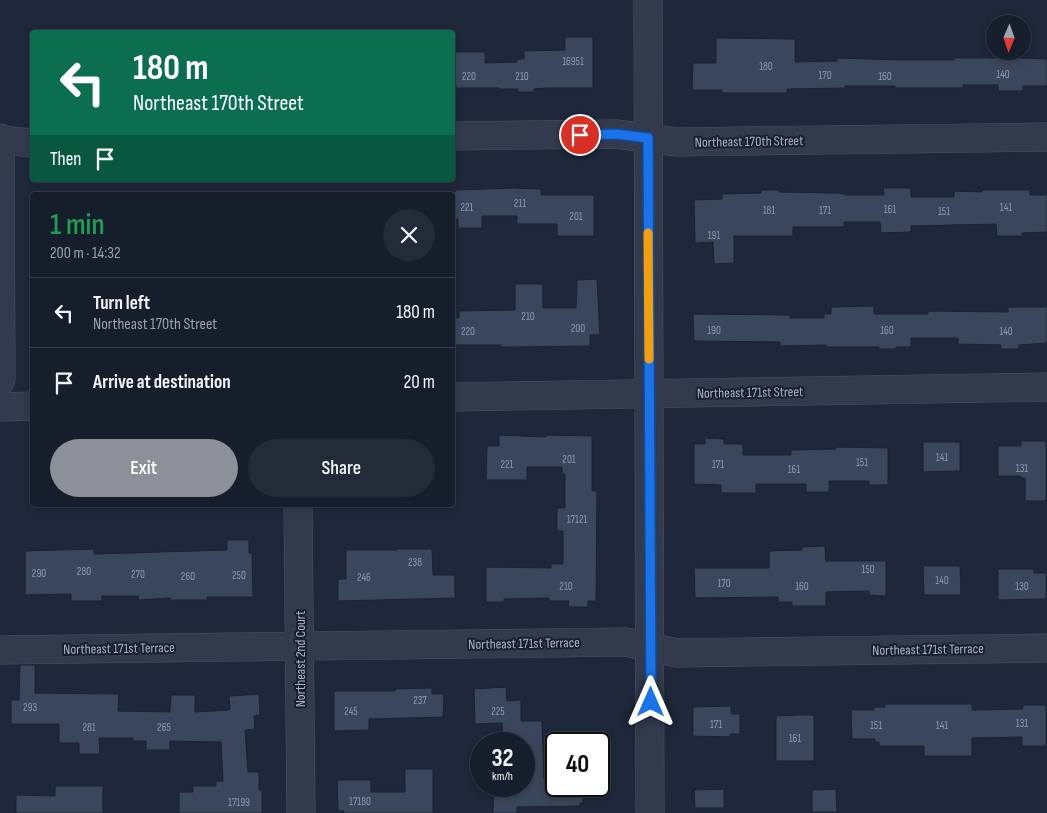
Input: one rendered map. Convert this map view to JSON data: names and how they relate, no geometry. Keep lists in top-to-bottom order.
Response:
{
  "streets": {
    "street": [
      "Northeast 170th Street",
      "Northeast 171st Street",
      "Northeast 171st Terrace",
      "Northeast 2nd Court"
    ]
  },
  "crossings": [
    ["Northeast 171st Terrace", "Northeast 2nd Court"]
  ],
  "house_numbers": [
    "16951",
    "180",
    "140",
    "170",
    "220",
    "210",
    "160",
    "211",
    "221",
    "141",
    "161",
    "181",
    "171",
    "151",
    "201",
    "191",
    "210",
    "200",
    "190",
    "160",
    "220",
    "140",
    "141",
    "201",
    "151",
    "221",
    "171",
    "131",
    "161",
    "17121",
    "238",
    "150",
    "280",
    "290",
    "270",
    "250",
    "260",
    "246",
    "140",
    "170",
    "210",
    "160",
    "130",
    "237",
    "293",
    "245",
    "225",
    "131",
    "171",
    "151",
    "141",
    "281",
    "265",
    "161",
    "17180",
    "17199"
  ],
  "north": "bottom",
  "page": {
    "turn": ["180 m", "Northeast 170th Street"],
    "then": "Then",
    "heading": ["1 min", "200 m · 14:32"],
    "list": [
      {
        "name": "Turn left",
        "note": "Northeast 170th Street",
        "value": "180 m"
      },
      {
        "name": "Arrive at destination",
        "value": "20 m"
      }
    ],
    "buttons": ["Exit", "Share"],
    "speed": "32 km/h",
    "limit": "40"
  }
}
